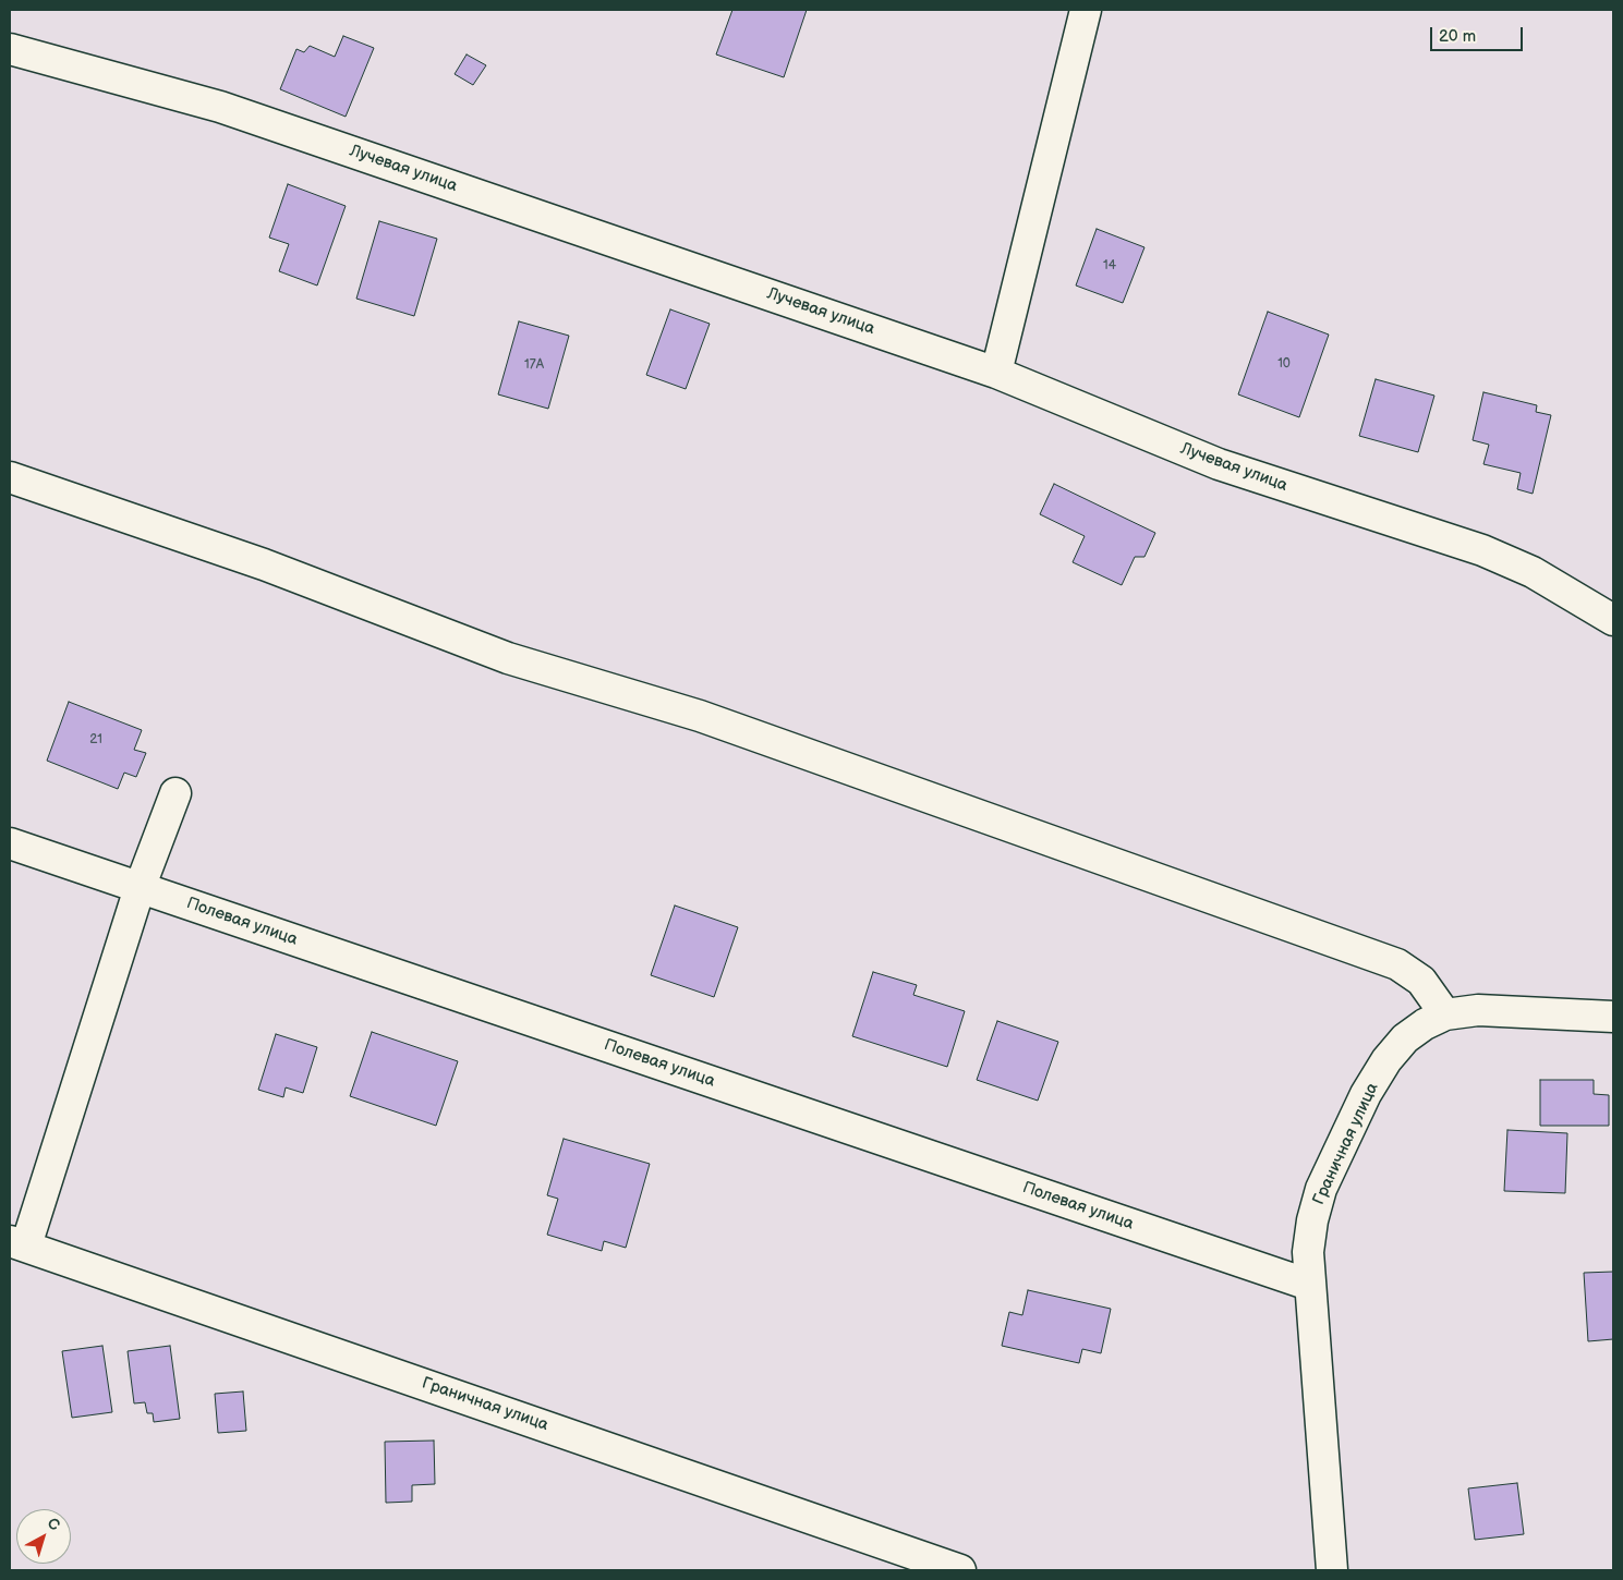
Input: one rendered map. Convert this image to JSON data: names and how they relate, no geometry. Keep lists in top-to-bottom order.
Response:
{
  "streets": {
    "street": ["Лучевая улица", "Полевая улица", "Граничная улица"]
  },
  "crossings": [
    ["Полевая улица", "Граничная улица"]
  ],
  "house_numbers": [
    "14",
    "10",
    "17А",
    "21"
  ],
  "scale_bar": "20 m",
  "north": "top right"
}
